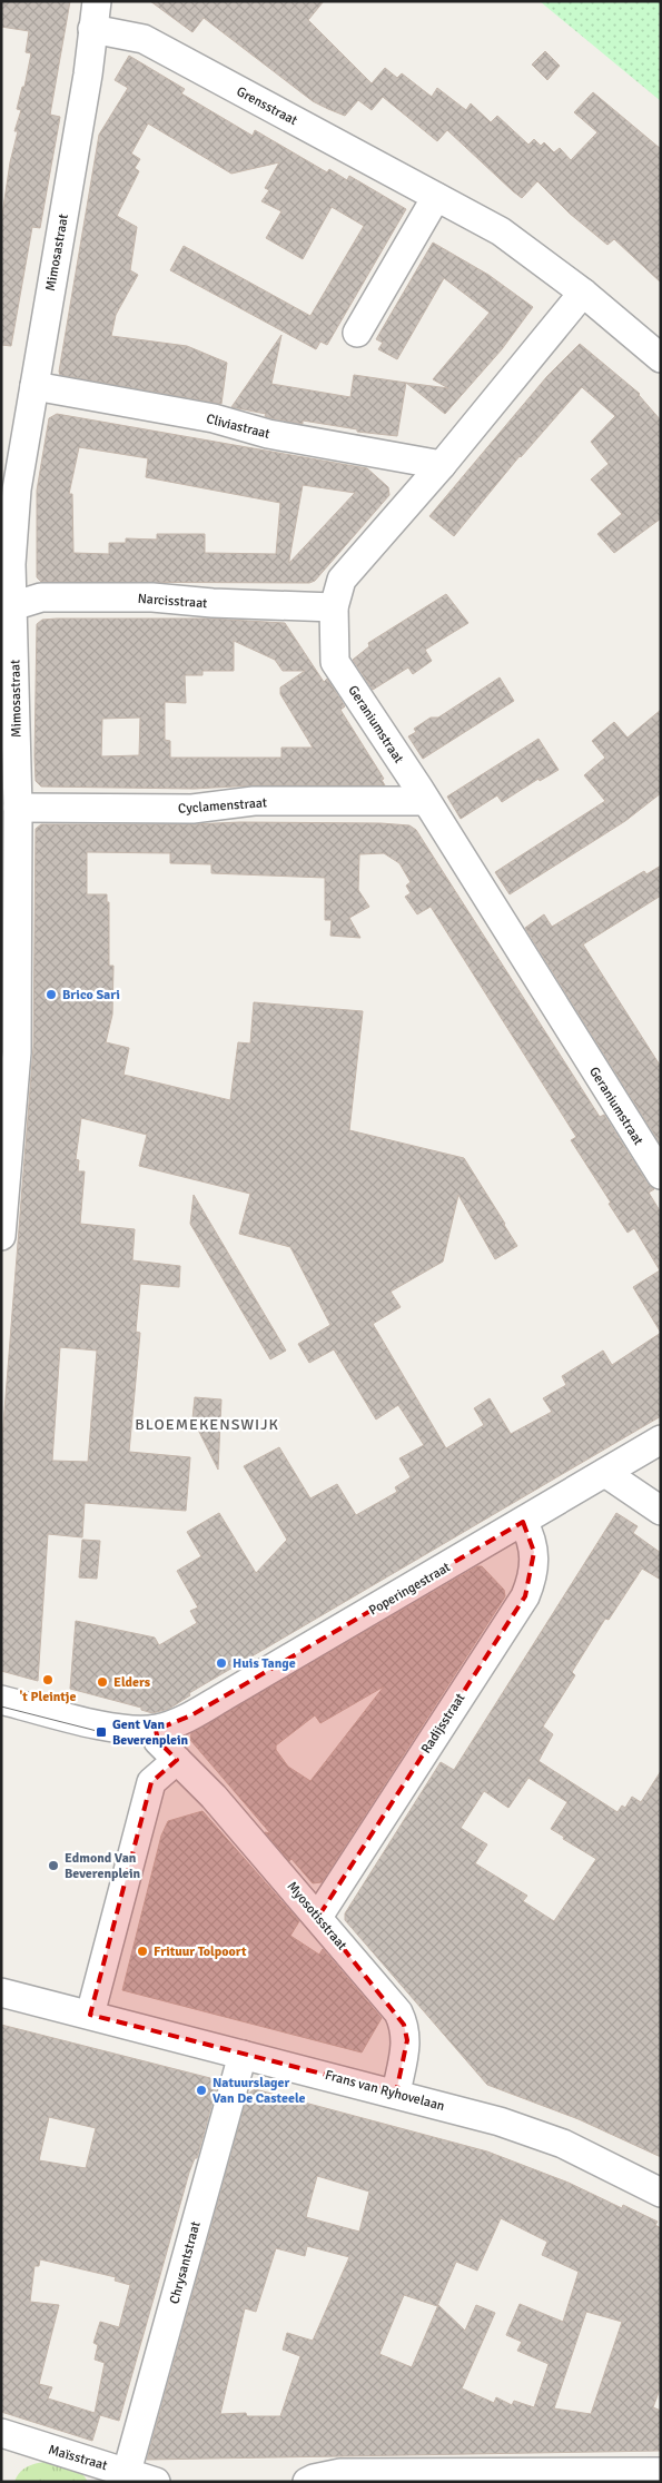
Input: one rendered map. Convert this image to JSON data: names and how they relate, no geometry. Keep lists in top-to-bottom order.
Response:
{
  "streets": {
    "street": [
      "Grensstraat",
      "Mimosastraat",
      "Cliviastraat",
      "Narcisstraat",
      "Geraniumstraat",
      "Cyclamenstraat",
      "Poperingestraat",
      "Radijsstraat",
      "Myosotisstraat",
      "Frans van Ryhovelaan",
      "Chrysantstraat",
      "Maïsstraat"
    ]
  },
  "crossings": [
    ["Grensstraat", "Mimosastraat"],
    ["Grensstraat", "Geraniumstraat"],
    ["Mimosastraat", "Cliviastraat"],
    ["Mimosastraat", "Narcisstraat"],
    ["Mimosastraat", "Cyclamenstraat"],
    ["Cliviastraat", "Geraniumstraat"],
    ["Narcisstraat", "Geraniumstraat"],
    ["Geraniumstraat", "Cyclamenstraat"],
    ["Poperingestraat", "Radijsstraat"],
    ["Radijsstraat", "Myosotisstraat"],
    ["Myosotisstraat", "Frans van Ryhovelaan"],
    ["Frans van Ryhovelaan", "Chrysantstraat"],
    ["Chrysantstraat", "Maïsstraat"]
  ],
  "districts": ["BLOEMEKENSWIJK"],
  "places": {
    "other": [
      "Brico Sari",
      "Huis Tange",
      "'t Pleintje",
      "Elders",
      "Edmond Van Beverenplein",
      "Frituur Tolpoort",
      "Natuurslager Van De Casteele"
    ],
    "transit": ["Gent Van Beverenplein"]
  }
}
